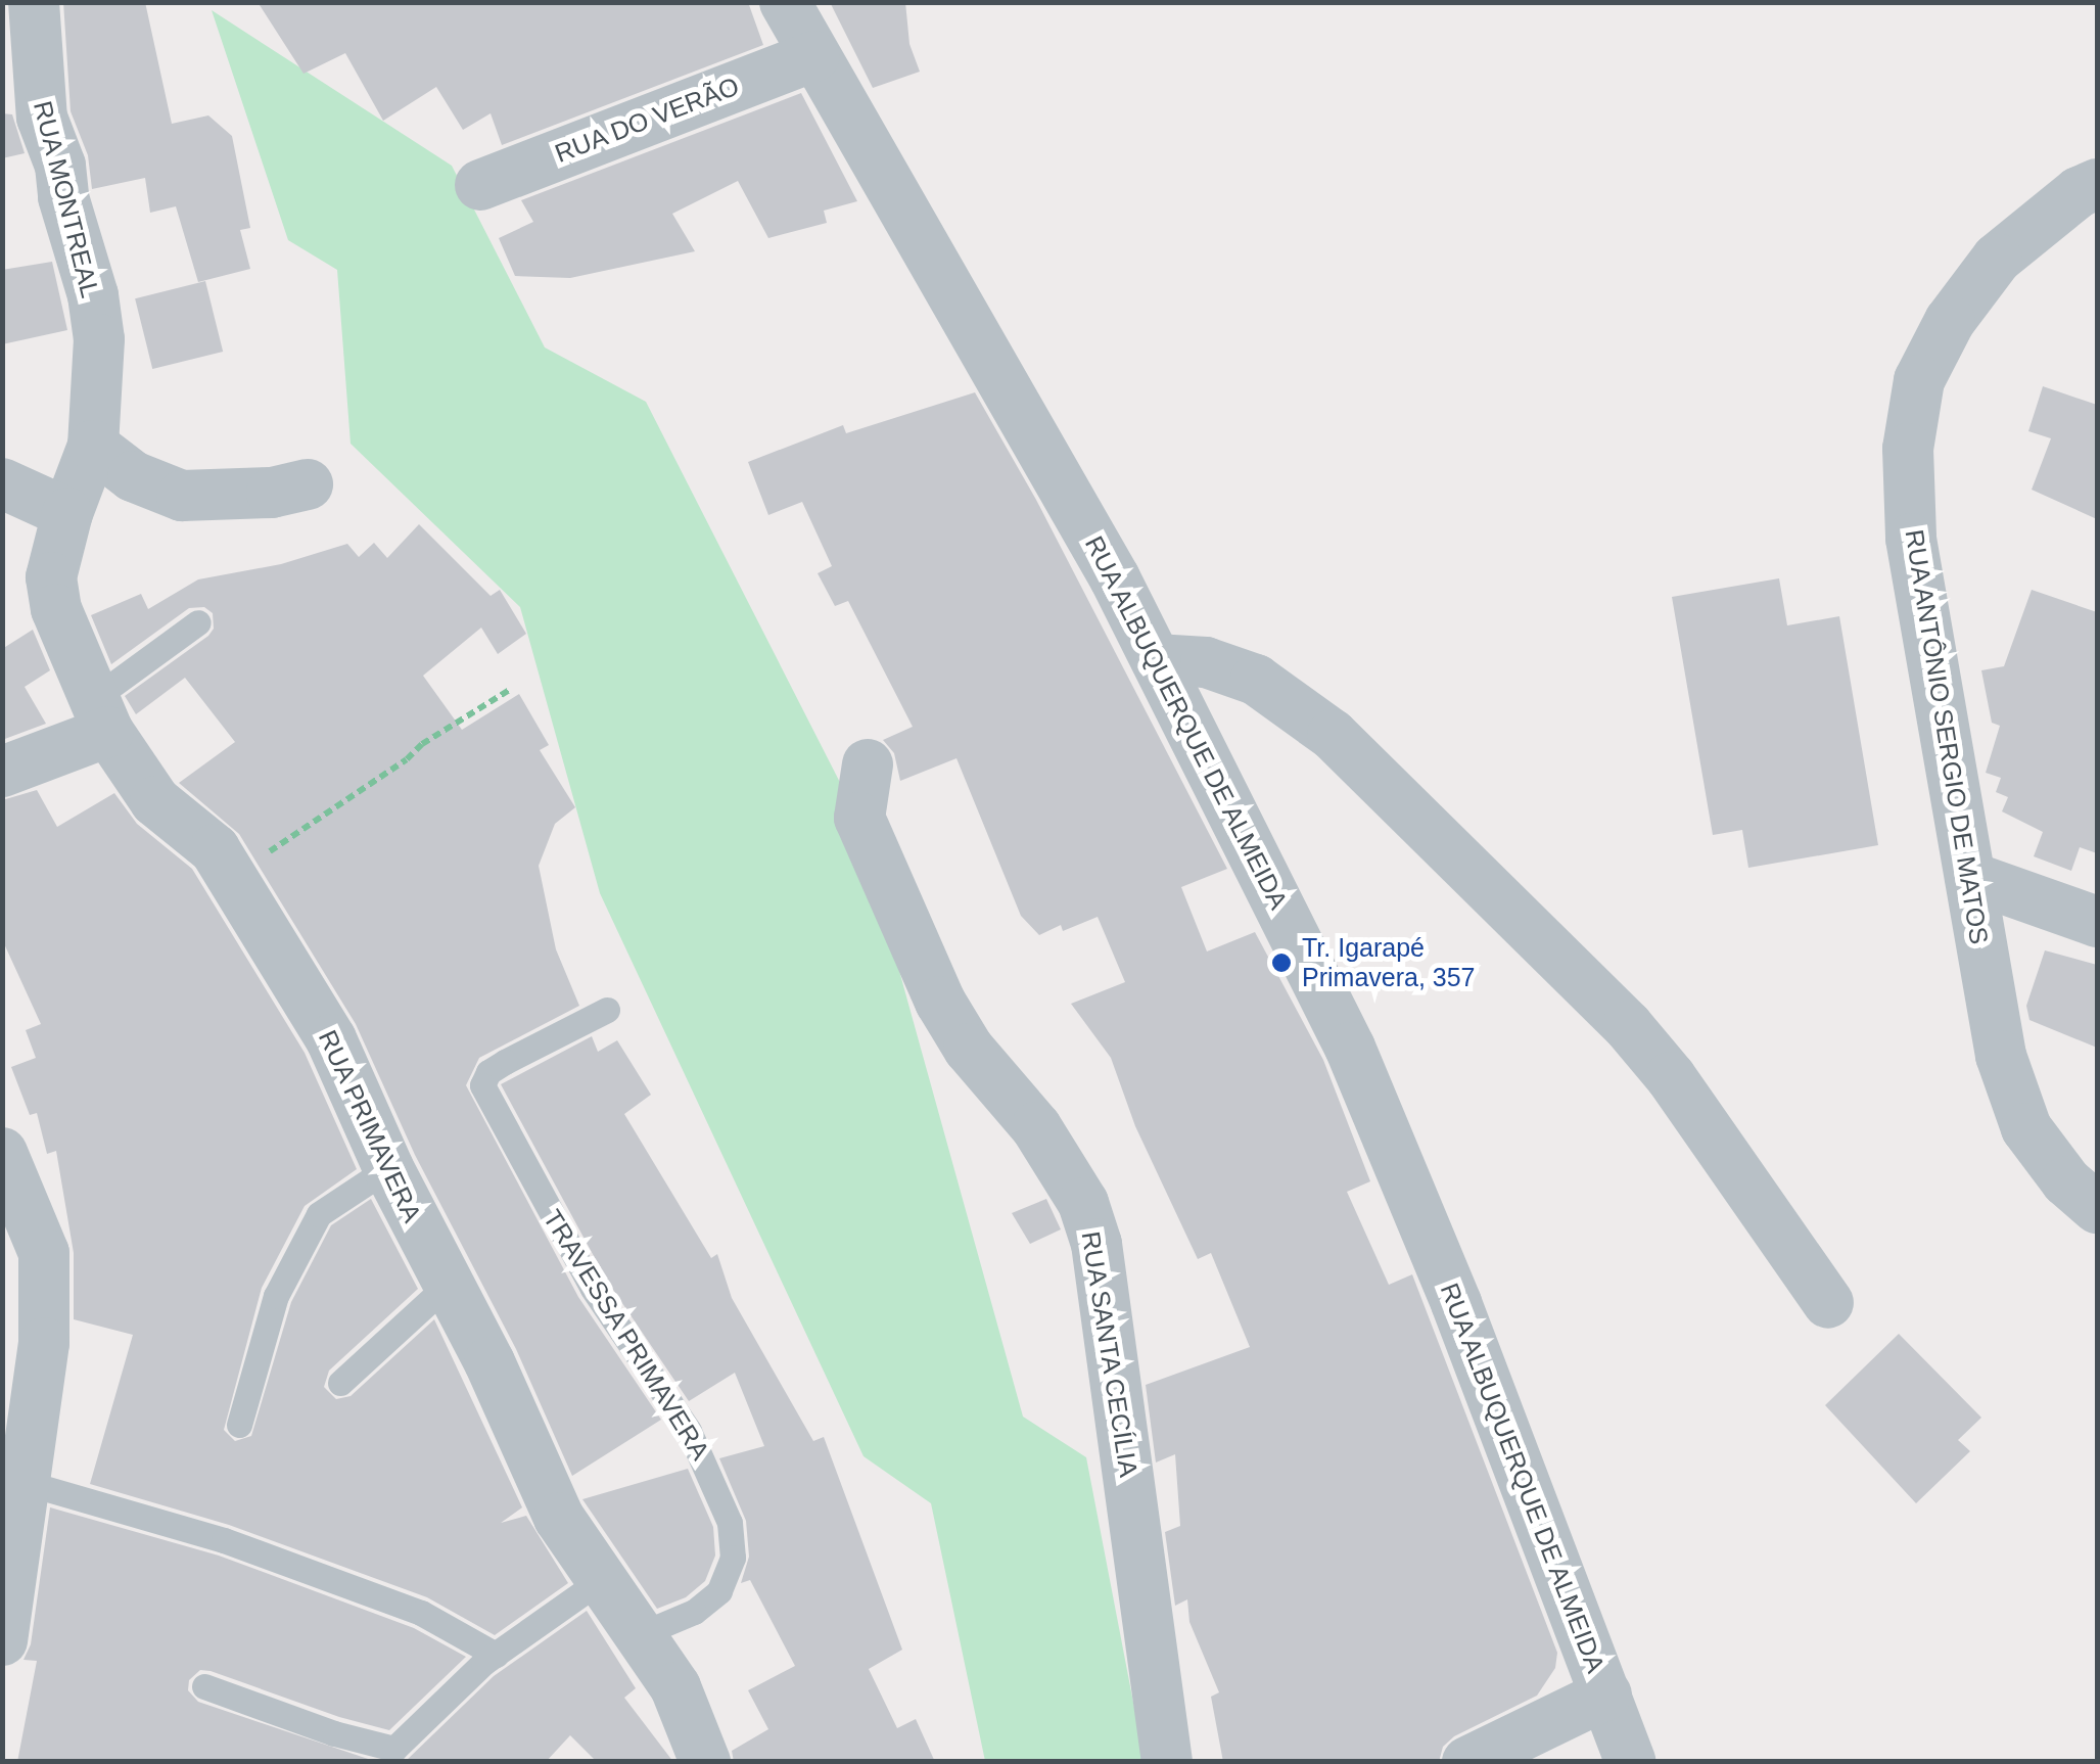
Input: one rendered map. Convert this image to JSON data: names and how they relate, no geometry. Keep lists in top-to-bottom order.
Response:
{
  "streets": {
    "street": [
      "RUA DO VERÃO",
      "RUA MONTREAL",
      "RUA ALBUQUERQUE DE ALMEIDA",
      "RUA ANTÔNIO SERGIO DE MATOS",
      "RUA PRIMAVERA",
      "RUA SANTA CECÍLIA"
    ],
    "lane": ["TRAVESSA PRIMAVERA"]
  },
  "crossings": [
    ["RUA DO VERÃO", "RUA ALBUQUERQUE DE ALMEIDA"],
    ["RUA MONTREAL", "RUA PRIMAVERA"],
    ["RUA PRIMAVERA", "TRAVESSA PRIMAVERA"]
  ],
  "places": ["Tr. Igarapé Primavera, 357"]
}
